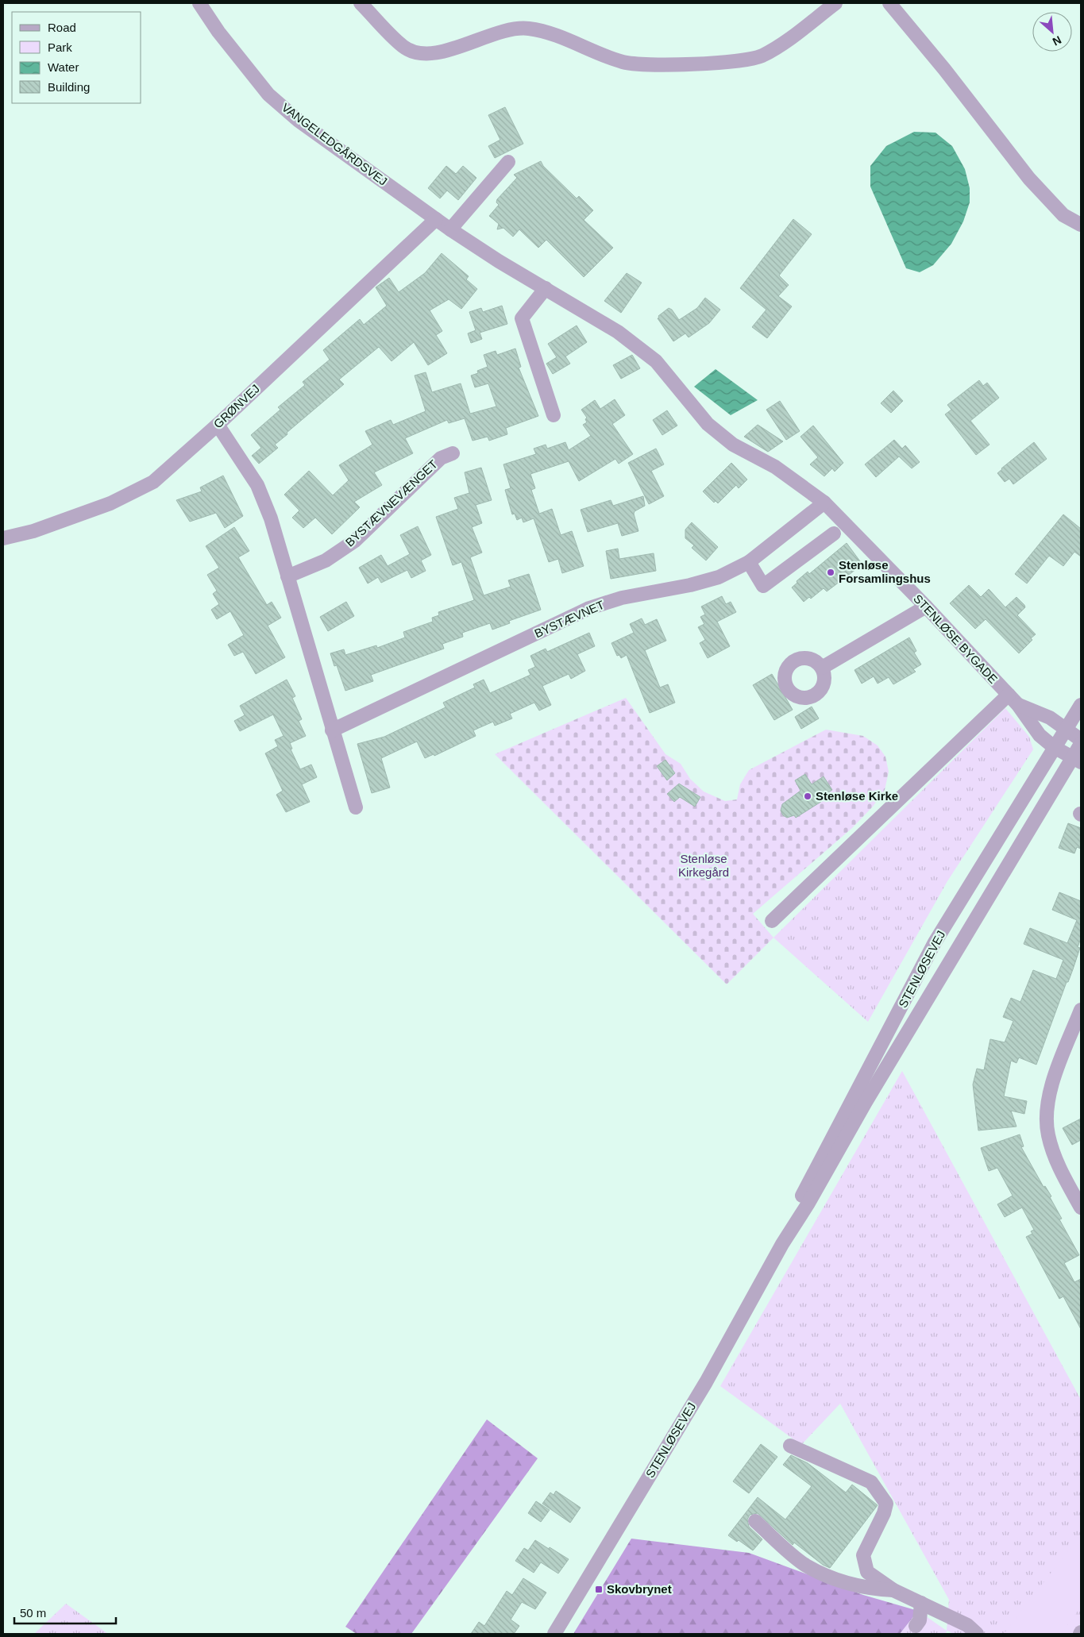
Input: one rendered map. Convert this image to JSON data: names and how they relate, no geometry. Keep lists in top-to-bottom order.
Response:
{
  "streets": {
    "street": [
      "VANGELEDGÅRDSVEJ",
      "GRØNVEJ",
      "BYSTÆVNEVÆNGET",
      "BYSTÆVNET",
      "STENLØSE BYGADE",
      "STENLØSEVEJ"
    ]
  },
  "crossings": [
    ["VANGELEDGÅRDSVEJ", "GRØNVEJ"],
    ["VANGELEDGÅRDSVEJ", "STENLØSE BYGADE"],
    ["GRØNVEJ", "STENLØSE BYGADE"],
    ["BYSTÆVNET", "STENLØSE BYGADE"],
    ["STENLØSE BYGADE", "STENLØSEVEJ"]
  ],
  "parks": ["Stenløse Kirkegård"],
  "places": {
    "other": ["Stenløse Forsamlingshus", "Stenløse Kirke"],
    "transit": ["Skovbrynet"]
  },
  "legend": [
    "Road",
    "Park",
    "Water",
    "Building"
  ],
  "scale_bar": "50 m",
  "north": "bottom right"
}
